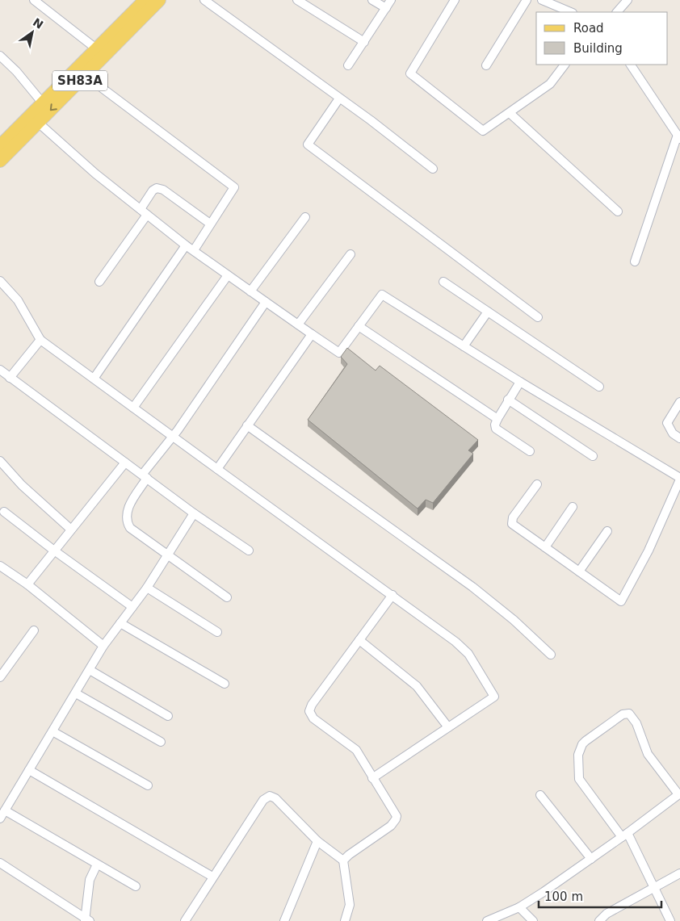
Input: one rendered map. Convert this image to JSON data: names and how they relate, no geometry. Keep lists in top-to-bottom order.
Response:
{
  "streets": {
    "main road": ["SH83A"]
  },
  "legend": ["Road", "Building"],
  "scale_bar": "100 m",
  "north": "top right"
}
